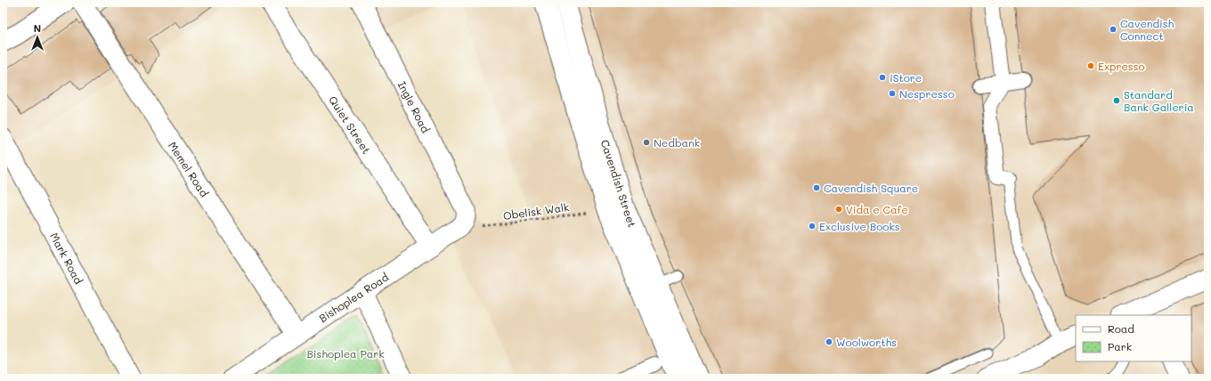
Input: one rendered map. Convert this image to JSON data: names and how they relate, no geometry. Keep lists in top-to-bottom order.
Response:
{
  "streets": {
    "street": [
      "Ingle Road",
      "Quiet Street",
      "Memel Road",
      "Cavendish Street",
      "Mark Road",
      "Bishoplea Road"
    ],
    "path": ["Obelisk Walk"]
  },
  "crossings": [
    ["Ingle Road", "Bishoplea Road"],
    ["Quiet Street", "Bishoplea Road"],
    ["Memel Road", "Bishoplea Road"]
  ],
  "parks": ["Bishoplea Park"],
  "places": [
    "Cavendish Connect",
    "Expresso",
    "iStore",
    "Nespresso",
    "Standard Bank Galleria",
    "Nedbank",
    "Cavendish Square",
    "Vida e Cafe",
    "Exclusive Books",
    "Woolworths"
  ],
  "legend": ["Road", "Park"],
  "north": "top"
}
